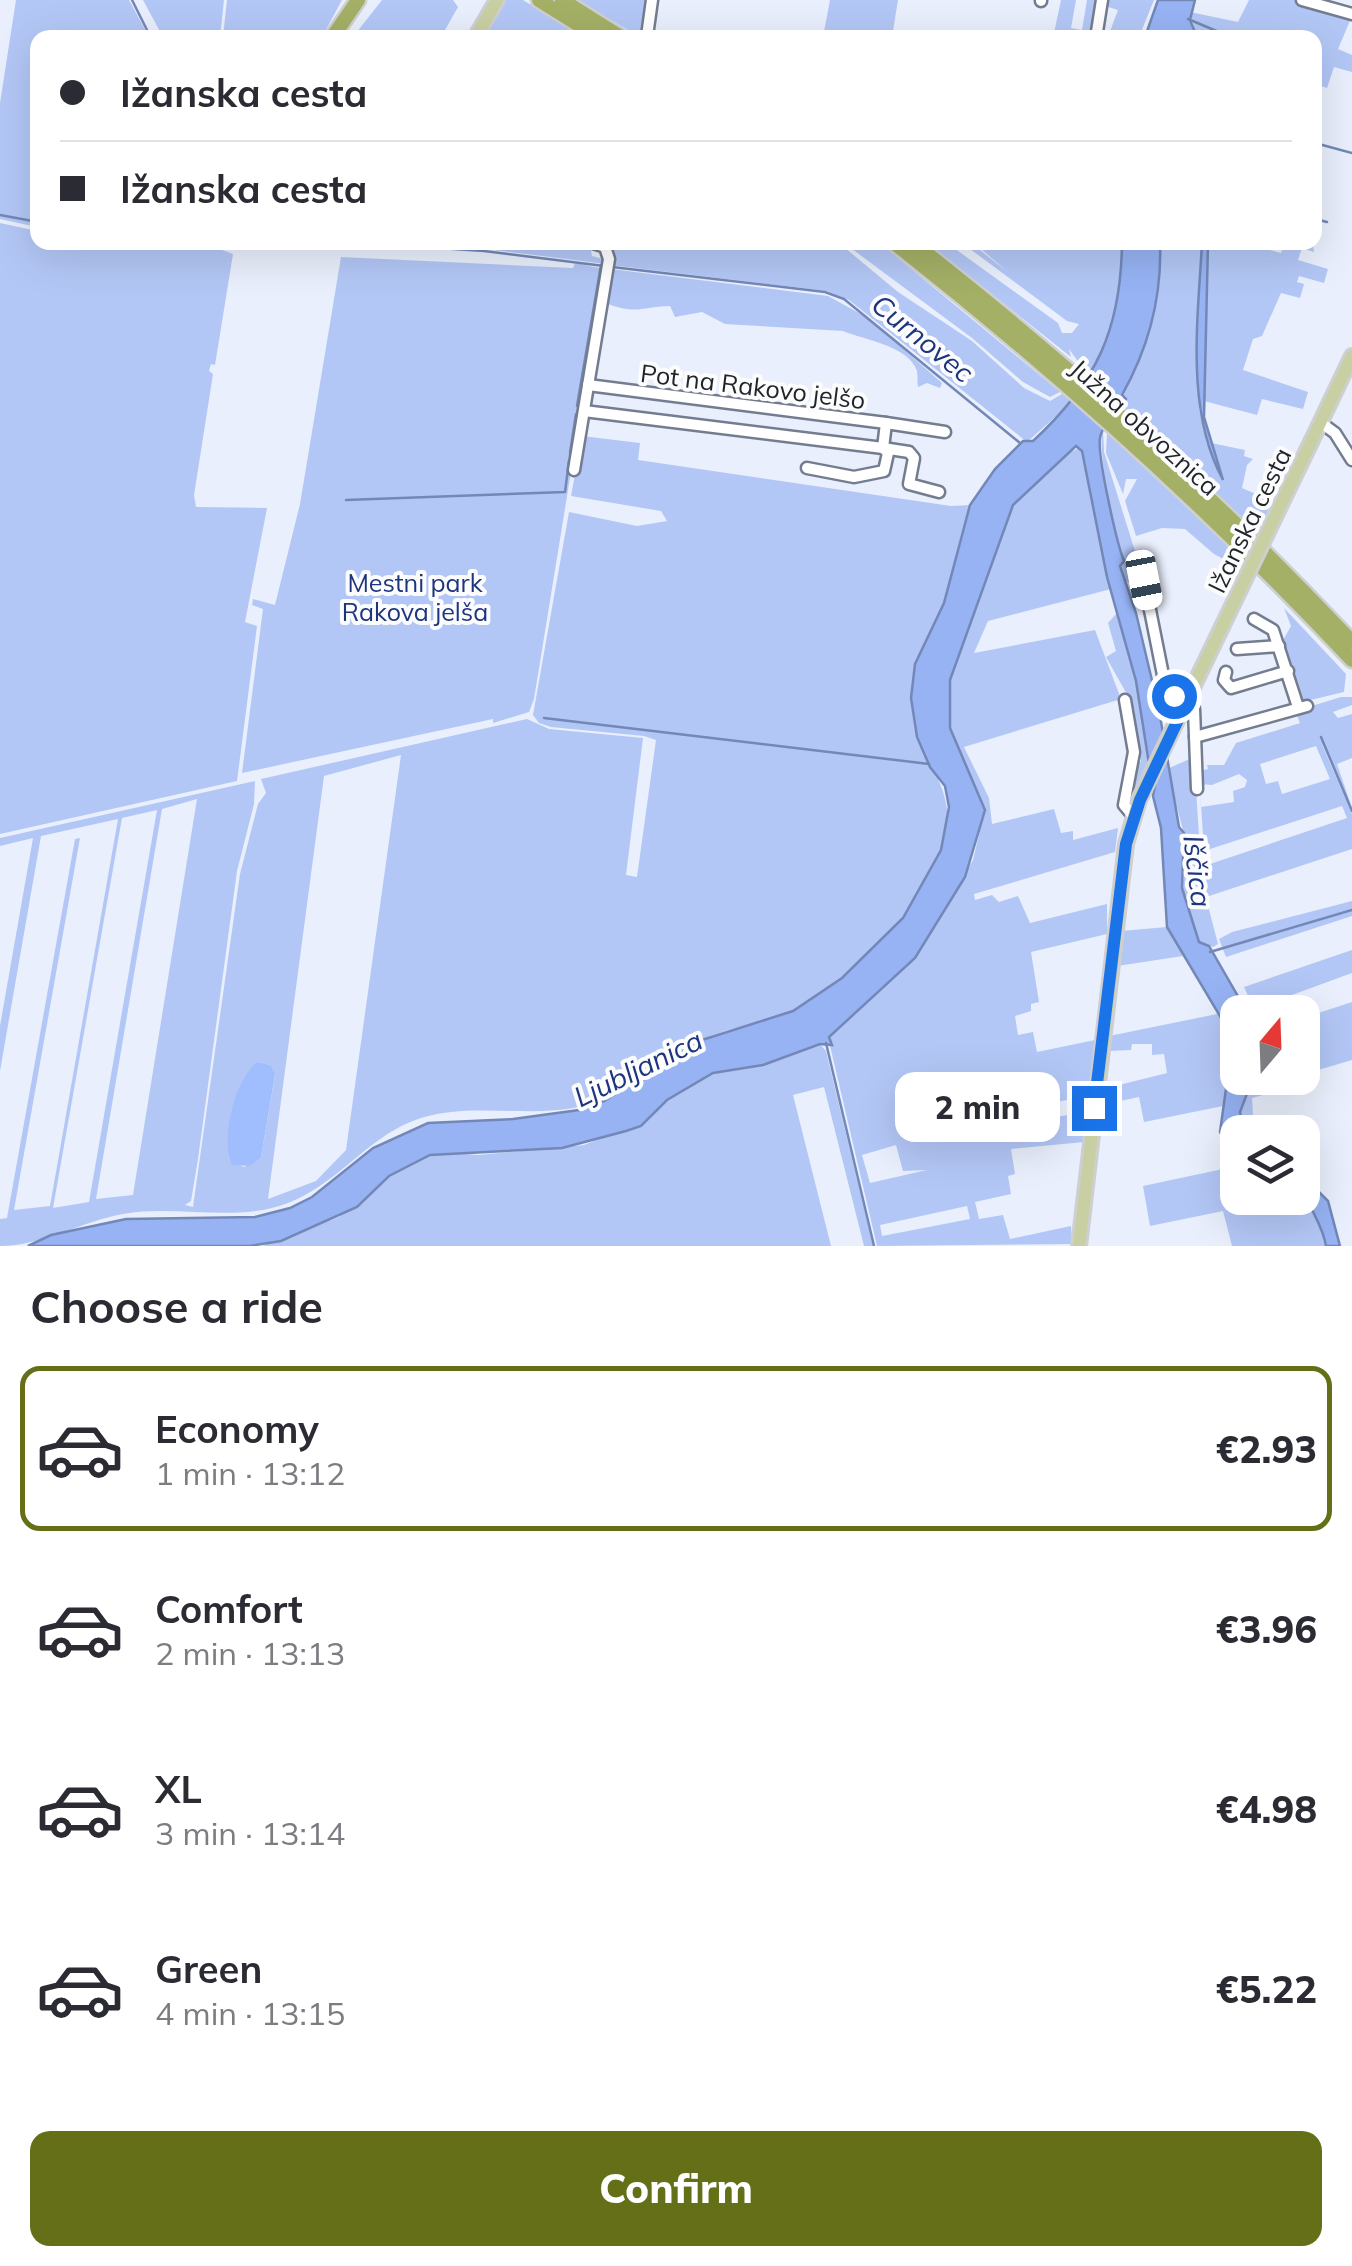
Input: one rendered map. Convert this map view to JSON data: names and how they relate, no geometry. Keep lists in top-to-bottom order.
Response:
{
  "streets": {
    "highway": ["Južna obvoznica"],
    "main road": ["Ižanska cesta"],
    "street": ["Pot na Rakovo jelšo"]
  },
  "water": ["Curnovec", "Iščica", "Ljubljanica"],
  "parks": ["Mestni park Rakova jelša"],
  "north": "top",
  "page": {
    "banner": ["Ižanska cesta", "Ižanska cesta"],
    "bubble": "2 min",
    "heading": "Choose a ride",
    "list": [
      {
        "name": "Economy",
        "note": "1 min · 13:12",
        "value": "€2.93"
      },
      {
        "name": "Comfort",
        "note": "2 min · 13:13",
        "value": "€3.96"
      },
      {
        "name": "XL",
        "note": "3 min · 13:14",
        "value": "€4.98"
      },
      {
        "name": "Green",
        "note": "4 min · 13:15",
        "value": "€5.22"
      }
    ],
    "buttons": "Confirm"
  }
}
